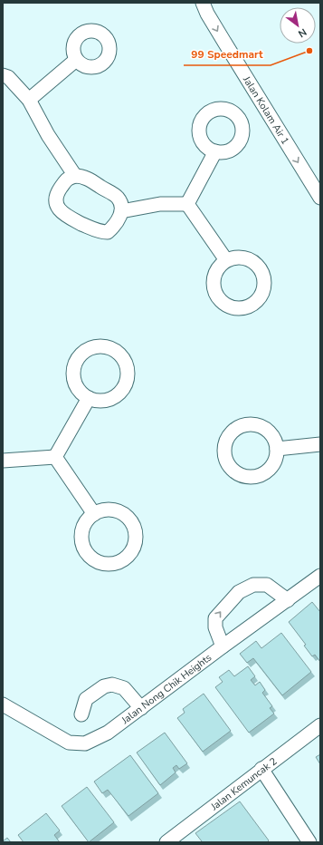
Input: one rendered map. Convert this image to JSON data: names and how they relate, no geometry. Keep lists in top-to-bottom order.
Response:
{
  "streets": {
    "street": ["Jalan Kolam Air 1", "Jalan Nong Chik Heights", "Jalan Kemuncak 2"]
  },
  "one_way": ["Jalan Kolam Air 1"],
  "places": ["99 Speedmart"],
  "north": "bottom right"
}
